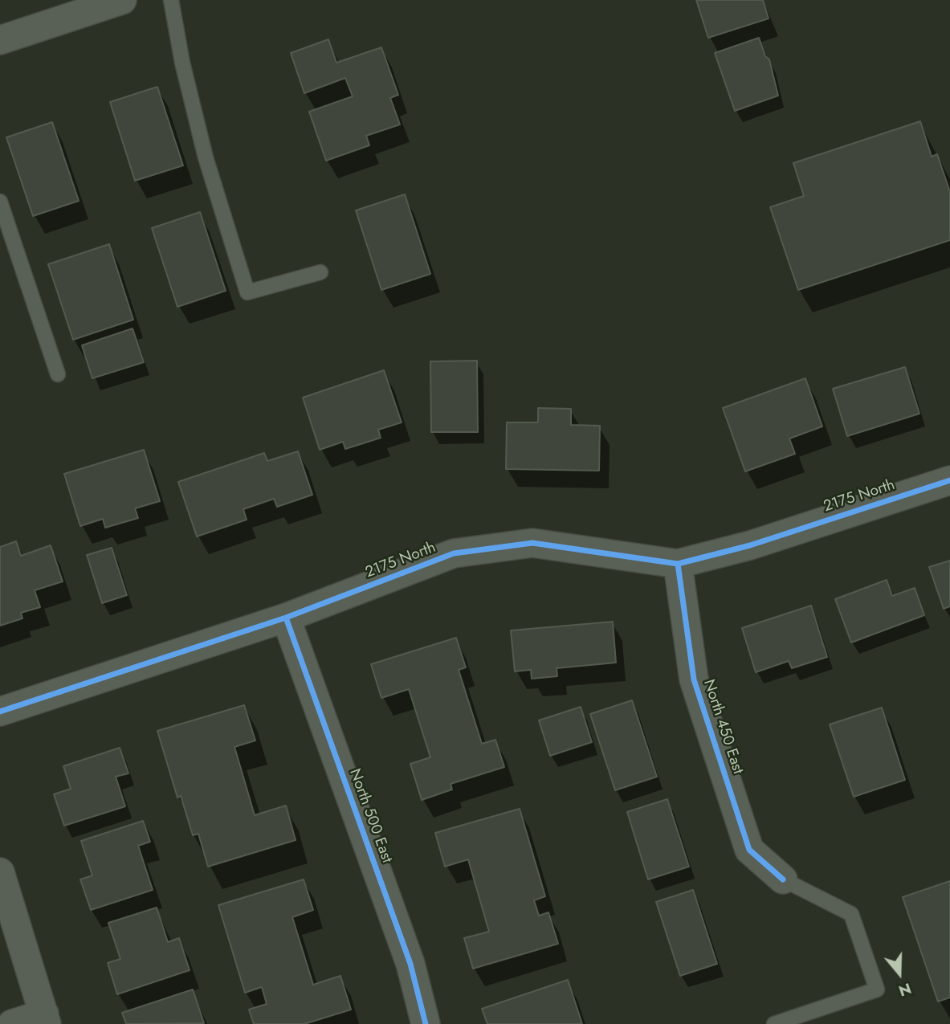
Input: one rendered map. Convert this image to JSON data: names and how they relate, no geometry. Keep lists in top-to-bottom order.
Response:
{
  "streets": {
    "street": ["2175 North", "North 450 East", "North 500 East"]
  },
  "crossings": [
    ["2175 North", "North 450 East"],
    ["2175 North", "North 500 East"]
  ],
  "north": "bottom"
}
